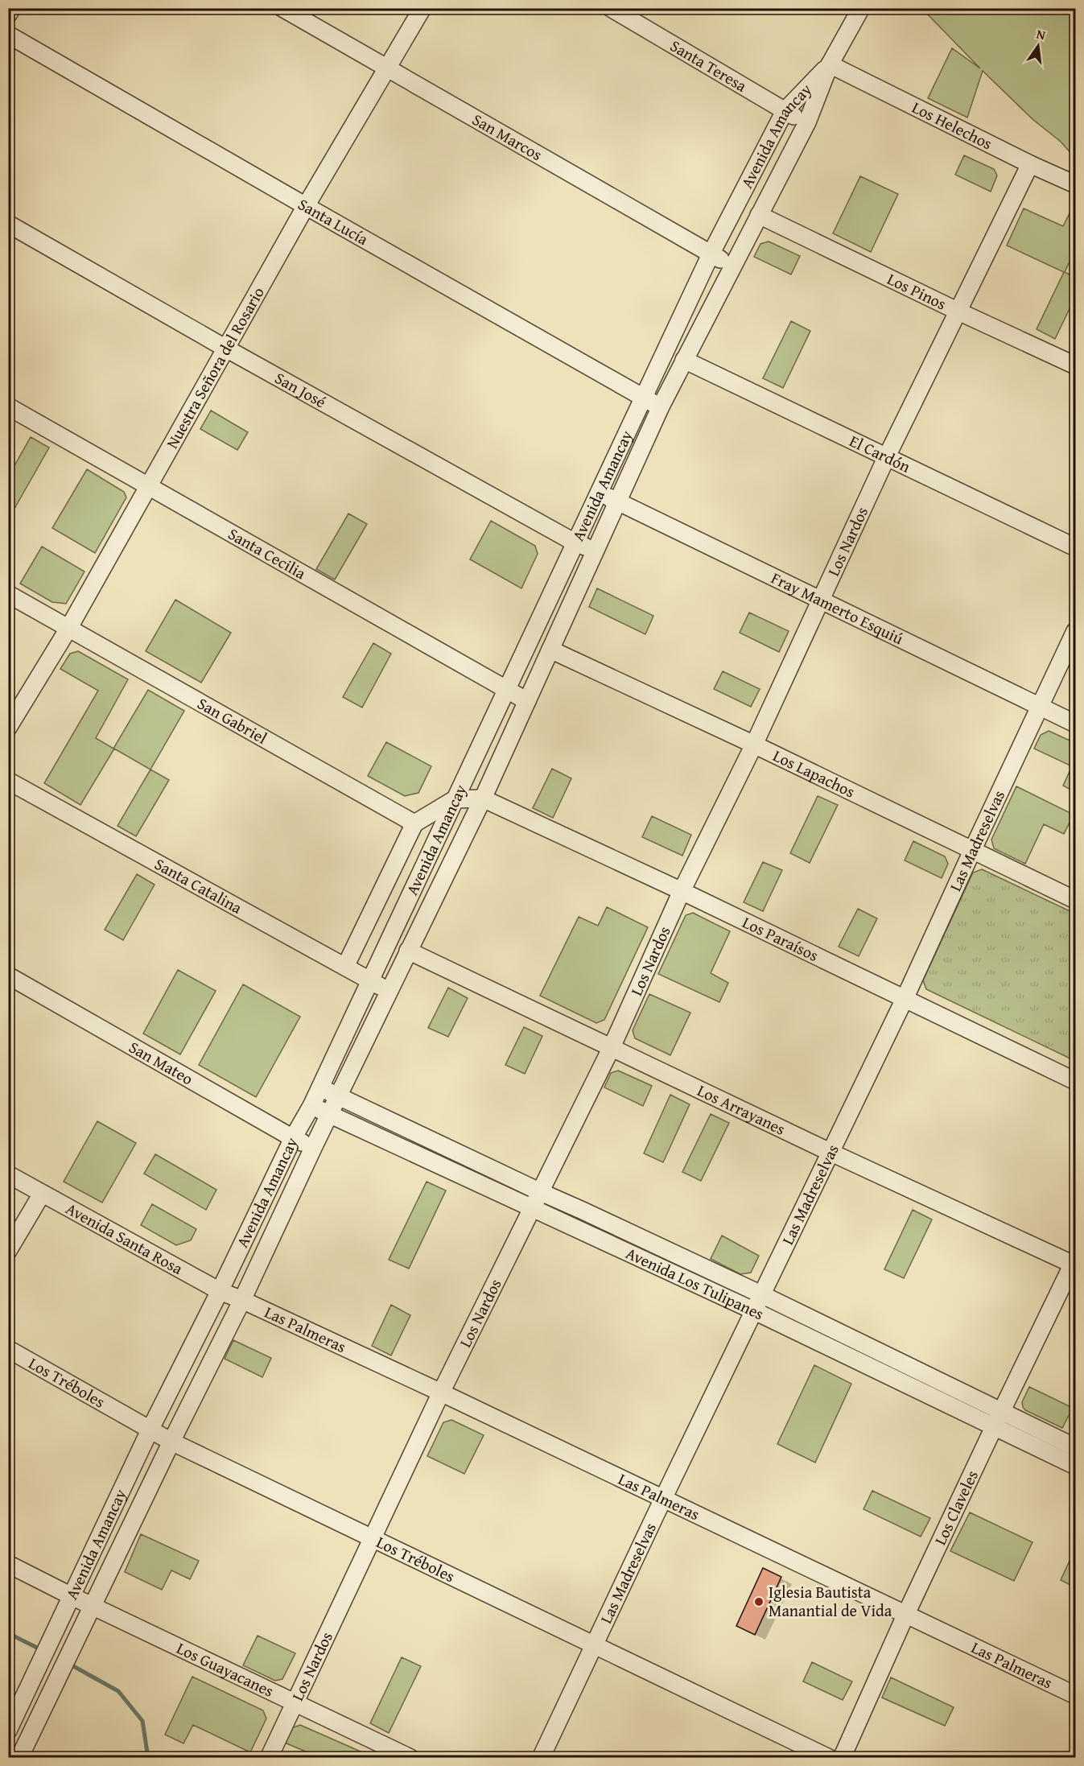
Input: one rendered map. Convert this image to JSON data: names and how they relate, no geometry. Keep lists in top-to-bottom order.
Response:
{
  "streets": {
    "street": [
      "Santa Teresa",
      "Los Helechos",
      "Avenida Amancay",
      "San Marcos",
      "Santa Lucía",
      "Los Pinos",
      "Nuestra Señora del Rosario",
      "San José",
      "El Cardón",
      "Los Nardos",
      "Santa Cecilia",
      "Fray Mamerto Esquiú",
      "San Gabriel",
      "Los Lapachos",
      "Las Madreselvas",
      "Santa Catalina",
      "Los Paraísos",
      "San Mateo",
      "Los Arrayanes",
      "Avenida Santa Rosa",
      "Avenida Los Tulipanes",
      "Las Palmeras",
      "Los Tréboles",
      "Los Claveles",
      "Los Guayacanes"
    ]
  },
  "crossings": [
    ["Santa Teresa", "Avenida Amancay"],
    ["Los Helechos", "Avenida Amancay"],
    ["Los Helechos", "Los Nardos"],
    ["Avenida Amancay", "San Marcos"],
    ["Avenida Amancay", "Santa Lucía"],
    ["Avenida Amancay", "Los Pinos"],
    ["Avenida Amancay", "San José"],
    ["Avenida Amancay", "El Cardón"],
    ["Avenida Amancay", "Santa Cecilia"],
    ["Avenida Amancay", "Fray Mamerto Esquiú"],
    ["Avenida Amancay", "Los Lapachos"],
    ["Avenida Amancay", "Santa Catalina"],
    ["Avenida Amancay", "Los Paraísos"],
    ["Avenida Amancay", "San Mateo"],
    ["Avenida Amancay", "Los Arrayanes"],
    ["Avenida Amancay", "Avenida Santa Rosa"],
    ["Avenida Amancay", "Avenida Los Tulipanes"],
    ["Avenida Amancay", "Las Palmeras"],
    ["Avenida Amancay", "Los Tréboles"],
    ["Avenida Amancay", "Los Guayacanes"],
    ["San Marcos", "Nuestra Señora del Rosario"],
    ["Santa Lucía", "Nuestra Señora del Rosario"],
    ["Los Pinos", "Los Nardos"],
    ["Nuestra Señora del Rosario", "San José"],
    ["Nuestra Señora del Rosario", "Santa Cecilia"],
    ["Nuestra Señora del Rosario", "San Gabriel"],
    ["El Cardón", "Los Nardos"],
    ["Los Nardos", "Fray Mamerto Esquiú"],
    ["Los Nardos", "Los Lapachos"],
    ["Los Nardos", "Los Paraísos"],
    ["Los Nardos", "Los Arrayanes"],
    ["Los Nardos", "Avenida Los Tulipanes"],
    ["Los Nardos", "Las Palmeras"],
    ["Los Nardos", "Los Tréboles"],
    ["Los Nardos", "Los Guayacanes"],
    ["Fray Mamerto Esquiú", "Las Madreselvas"],
    ["Los Lapachos", "Las Madreselvas"],
    ["Las Madreselvas", "Los Paraísos"],
    ["Las Madreselvas", "Los Arrayanes"],
    ["Las Madreselvas", "Avenida Los Tulipanes"],
    ["Las Madreselvas", "Las Palmeras"],
    ["Las Madreselvas", "Los Tréboles"],
    ["Los Arrayanes", "Los Claveles"],
    ["Avenida Santa Rosa", "Las Palmeras"],
    ["Avenida Los Tulipanes", "Los Claveles"],
    ["Las Palmeras", "Los Claveles"]
  ],
  "places": ["Iglesia Bautista Manantial de Vida"],
  "north": "top"
}
